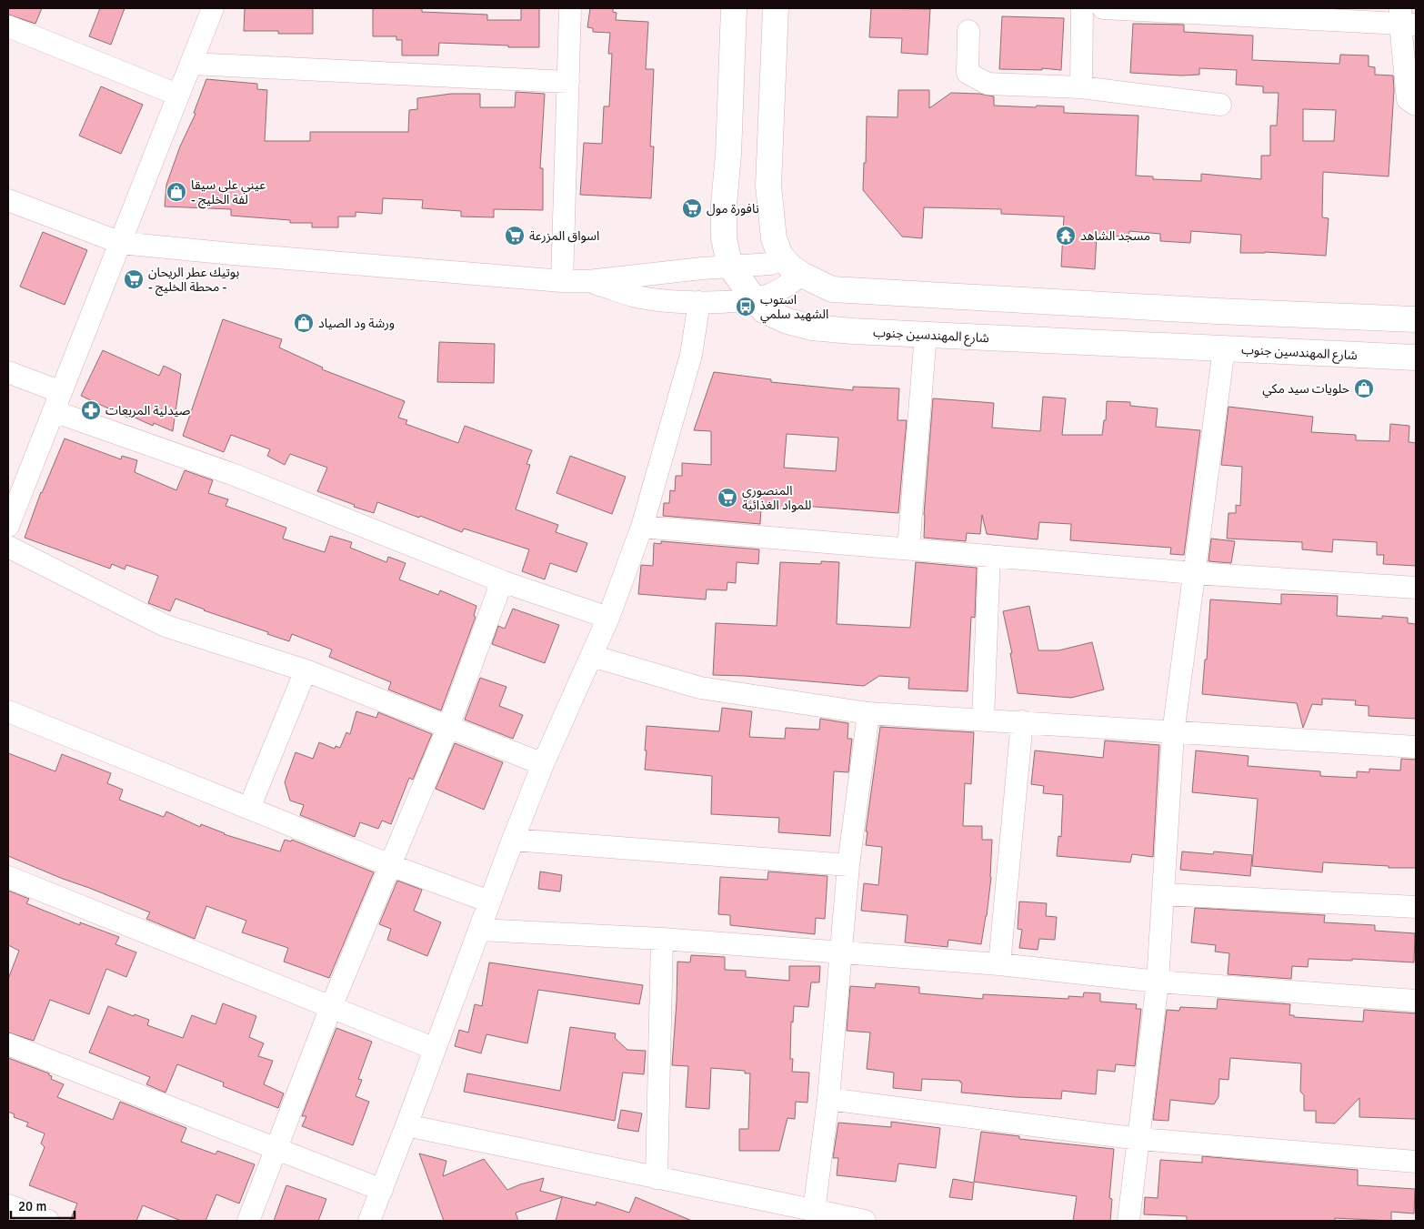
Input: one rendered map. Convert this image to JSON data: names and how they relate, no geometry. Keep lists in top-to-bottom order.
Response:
{
  "streets": {
    "highway": ["شارع المهندسين جنوب"]
  },
  "places": {
    "shop": ["عيني على سيقا - لفة الخليج", "ورشة ود الصياد", "حلويات سيد مكي"],
    "supermarket": [
      "نافورة مول",
      "اسواق المزرعة",
      "بوتيك عطر الريحان - محطة الخليج -",
      "المنصوري للمواد الغذائية"
    ],
    "temple": ["مسجد الشاهد"],
    "bus stop": ["استوب الشهيد سلمي"],
    "pharmacy": ["صيدلية المربعات"]
  },
  "scale_bar": "20 m"
}
